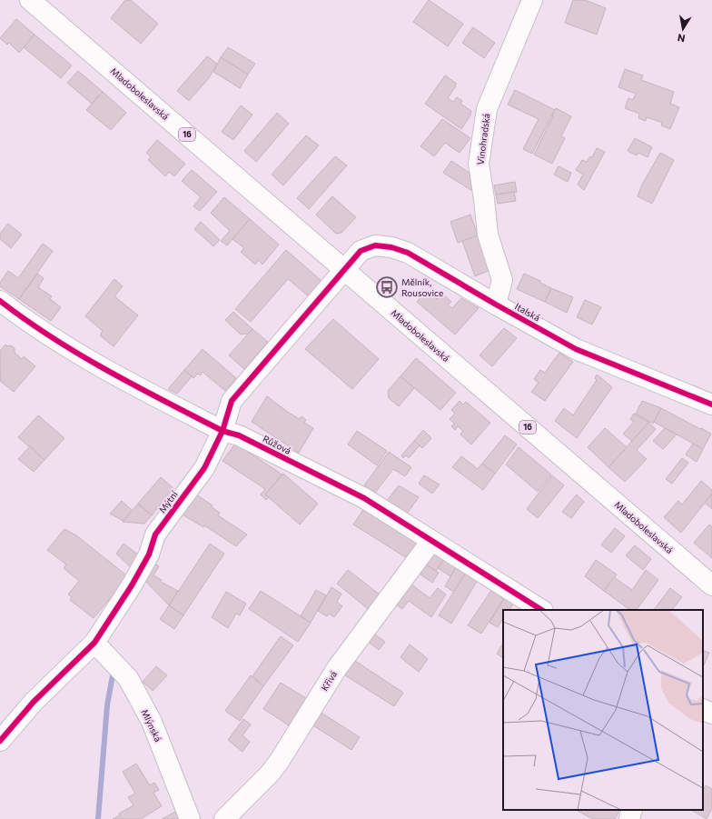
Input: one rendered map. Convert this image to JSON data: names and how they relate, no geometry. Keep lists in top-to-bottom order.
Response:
{
  "streets": {
    "street": [
      "Mladoboleslavská",
      "16",
      "Vinohradská",
      "Italská",
      "Růžová",
      "Mýtní",
      "Křivá",
      "Mlýnská"
    ]
  },
  "crossings": [
    ["Mladoboleslavská", "Italská"],
    ["Mladoboleslavská", "Mýtní"],
    ["Vinohradská", "Italská"],
    ["Italská", "Mýtní"],
    ["Růžová", "Mýtní"],
    ["Růžová", "Křivá"],
    ["Mýtní", "Mlýnská"]
  ],
  "places": {
    "bus stop": ["Mělník, Rousovice"]
  },
  "north": "bottom"
}
